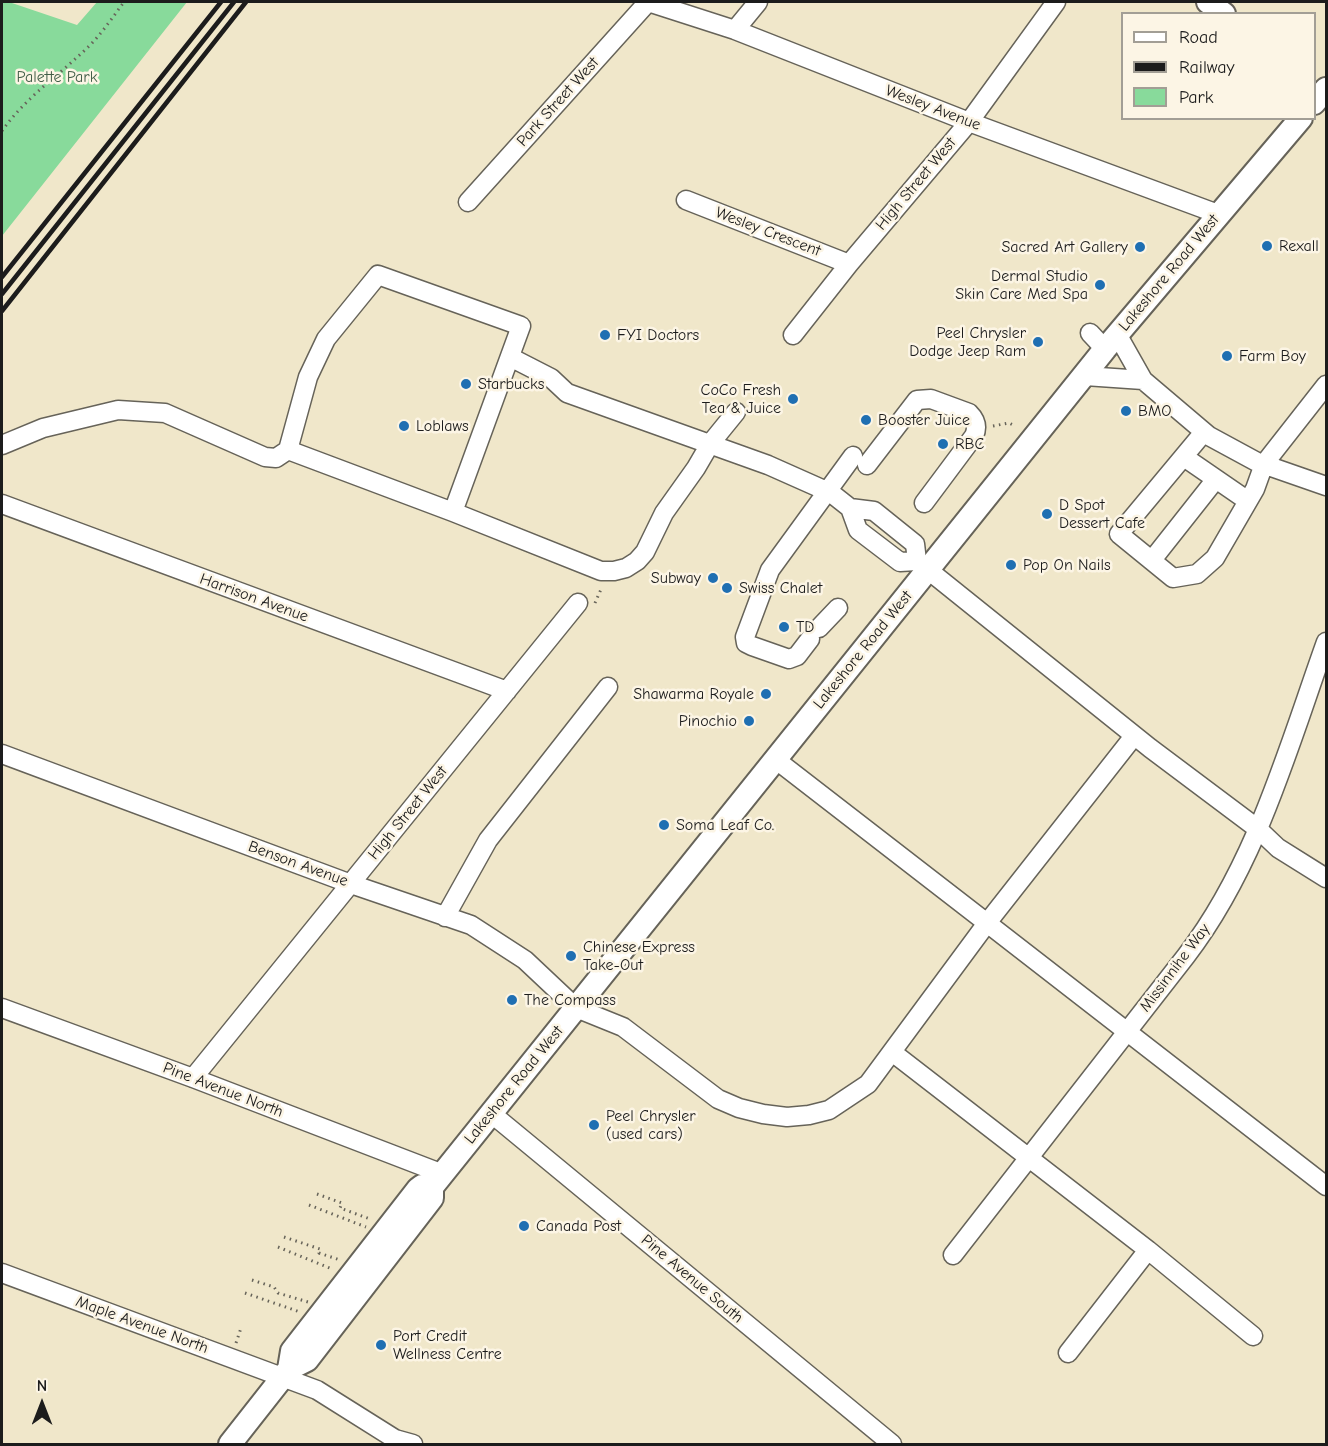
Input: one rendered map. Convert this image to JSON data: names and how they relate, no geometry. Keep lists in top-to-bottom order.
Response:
{
  "streets": {
    "main road": ["Lakeshore Road West"],
    "street": [
      "Park Street West",
      "Wesley Avenue",
      "High Street West",
      "Wesley Crescent",
      "Harrison Avenue",
      "Benson Avenue",
      "Missinnihe Way",
      "Pine Avenue North",
      "Pine Avenue South",
      "Maple Avenue North"
    ]
  },
  "crossings": [
    ["Park Street West", "Wesley Avenue"],
    ["Wesley Avenue", "High Street West"],
    ["Wesley Avenue", "Lakeshore Road West"],
    ["High Street West", "Wesley Crescent"],
    ["High Street West", "Harrison Avenue"],
    ["High Street West", "Benson Avenue"],
    ["High Street West", "Pine Avenue North"],
    ["Lakeshore Road West", "Benson Avenue"],
    ["Lakeshore Road West", "Pine Avenue North"],
    ["Lakeshore Road West", "Pine Avenue South"],
    ["Lakeshore Road West", "Maple Avenue North"]
  ],
  "parks": ["Palette Park"],
  "places": [
    "Rexall",
    "Sacred Art Gallery",
    "Dermal Studio Skin Care Med Spa",
    "FYI Doctors",
    "Peel Chrysler Dodge Jeep Ram",
    "Farm Boy",
    "Starbucks",
    "CoCo Fresh Tea & Juice",
    "BMO",
    "Booster Juice",
    "Loblaws",
    "RBC",
    "D Spot Dessert Cafe",
    "Pop On Nails",
    "Subway",
    "Swiss Chalet",
    "TD",
    "Shawarma Royale",
    "Pinochio",
    "Soma Leaf Co.",
    "Chinese Express Take-Out",
    "The Compass",
    "Peel Chrysler (used cars)",
    "Canada Post",
    "Port Credit Wellness Centre"
  ],
  "legend": ["Road", "Railway", "Park"],
  "north": "top"
}
